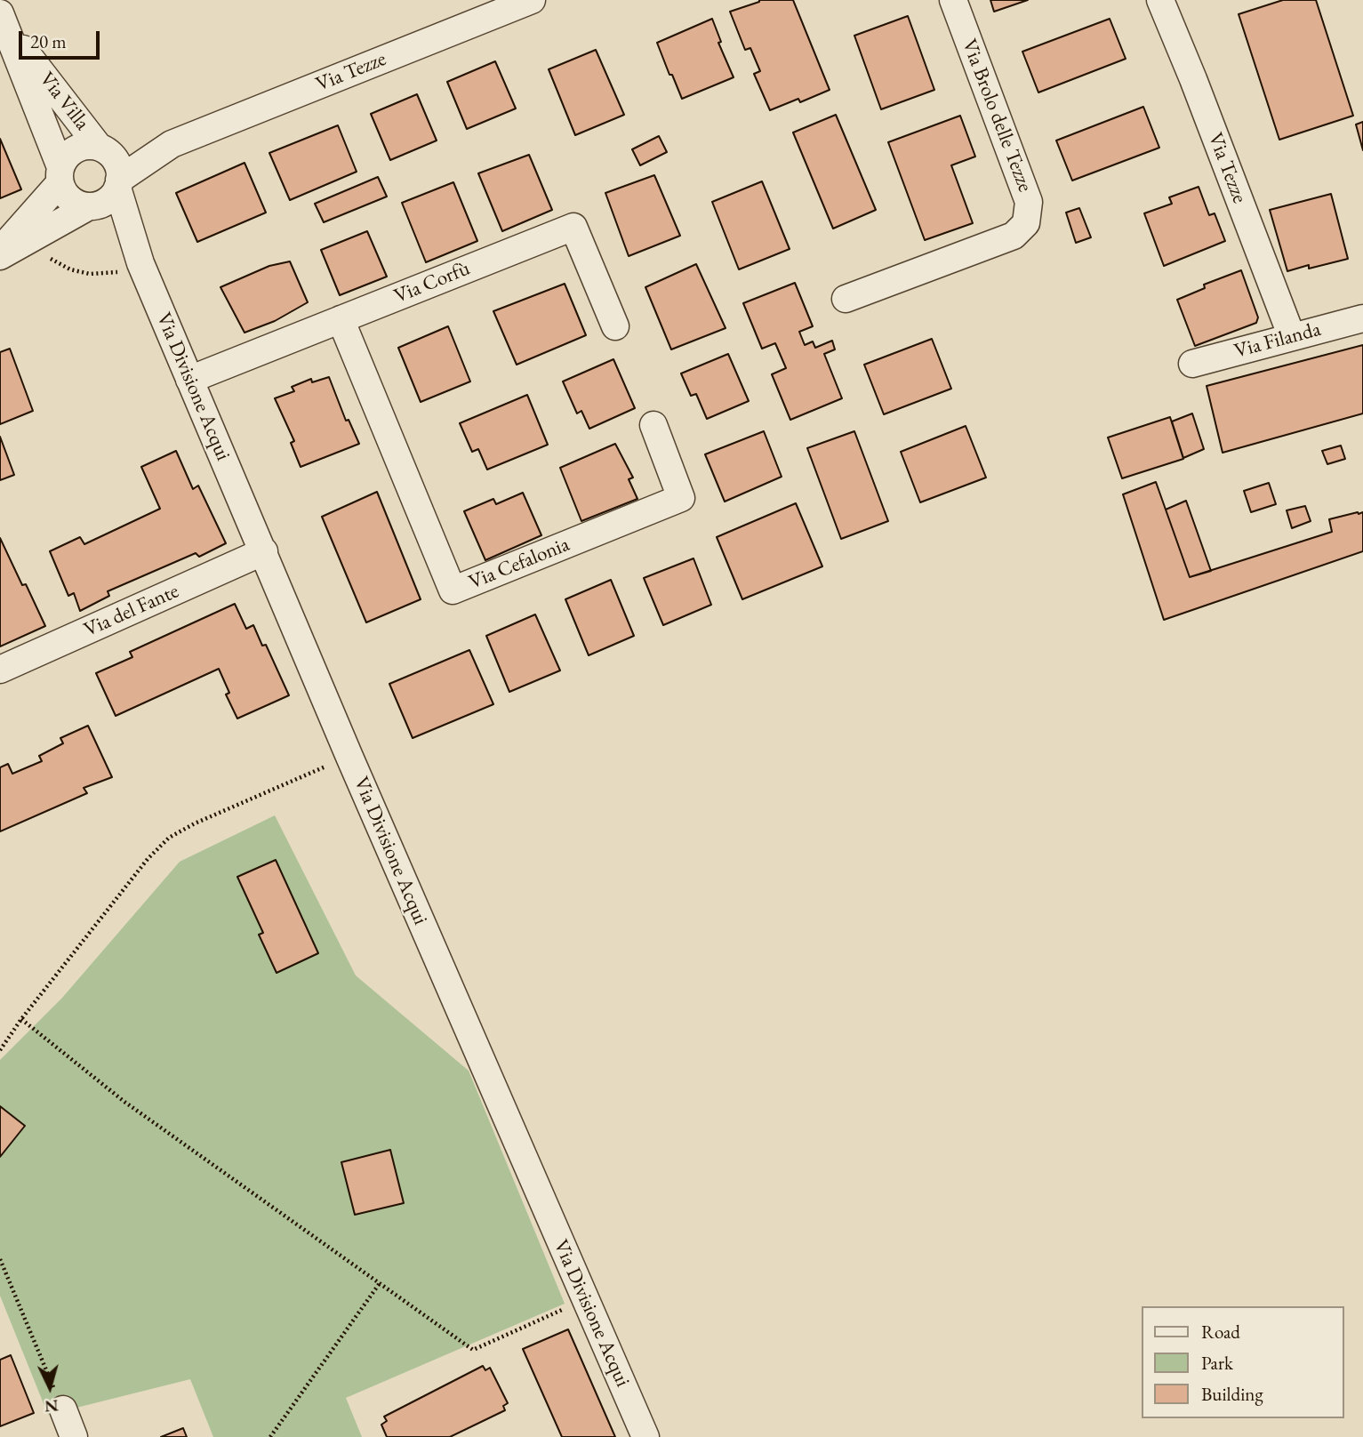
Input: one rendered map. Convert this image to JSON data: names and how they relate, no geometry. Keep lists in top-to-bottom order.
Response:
{
  "streets": {
    "street": [
      "Via Tezze",
      "Via Villa",
      "Via Brolo delle Tezze",
      "Via Corfù",
      "Via Filanda",
      "Via Divisione Acqui",
      "Via Cefalonia",
      "Via del Fante"
    ]
  },
  "crossings": [
    ["Via Tezze", "Via Villa"],
    ["Via Tezze", "Via Filanda"],
    ["Via Tezze", "Via Divisione Acqui"],
    ["Via Villa", "Via Divisione Acqui"],
    ["Via Corfù", "Via Divisione Acqui"],
    ["Via Corfù", "Via Cefalonia"],
    ["Via Divisione Acqui", "Via del Fante"]
  ],
  "legend": ["Road", "Park", "Building"],
  "scale_bar": "20 m",
  "north": "bottom"
}
